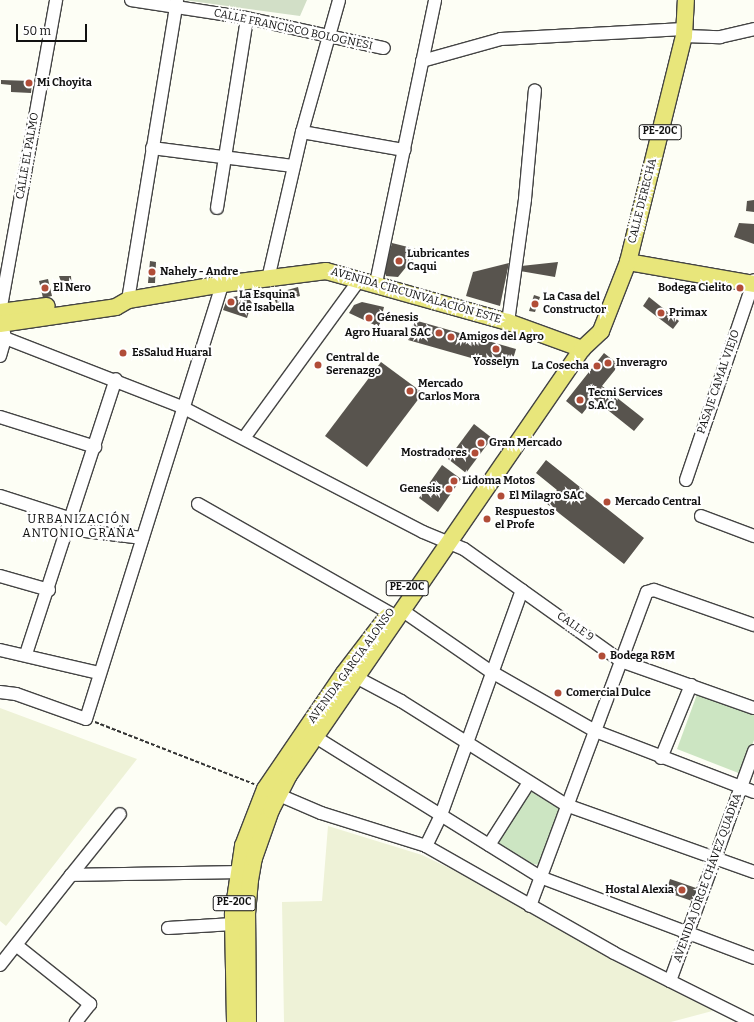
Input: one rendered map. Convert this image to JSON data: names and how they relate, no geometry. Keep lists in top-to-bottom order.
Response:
{
  "streets": {
    "main road": [
      "PE-20C",
      "CALLE DERECHA",
      "AVENIDA CIRCUNVALACIÓN ESTE",
      "AVENIDA GARCIA ALONSO"
    ],
    "street": [
      "CALLE FRANCISCO BOLOGNESI",
      "CALLE EL PALMO",
      "PASAJE CAMAL VIEJO",
      "CALLE 9",
      "AVENIDA JORGE CHÁVEZ QUADRA"
    ]
  },
  "crossings": [
    ["PE-20C", "AVENIDA GARCIA ALONSO"],
    ["CALLE EL PALMO", "AVENIDA CIRCUNVALACIÓN ESTE"],
    ["CALLE EL PALMO", "CALLE 9"],
    ["CALLE DERECHA", "AVENIDA GARCIA ALONSO"],
    ["AVENIDA CIRCUNVALACIÓN ESTE", "CALLE 9"],
    ["AVENIDA CIRCUNVALACIÓN ESTE", "AVENIDA GARCIA ALONSO"],
    ["CALLE 9", "AVENIDA GARCIA ALONSO"]
  ],
  "districts": ["URBANIZACIÓN ANTONIO GRAÑA"],
  "places": [
    "Mi Choyita",
    "Lubricantes Caqui",
    "Nahely - Andre",
    "El Nero",
    "Bodega Cielito",
    "La Esquina de Isabella",
    "La Casa del Constructor",
    "Primax",
    "Génesis",
    "Agro Huaral SAC",
    "Amigos del Agro",
    "Yosselyn",
    "EsSalud Huaral",
    "Inveragro",
    "Central de Serenazgo",
    "La Cosecha",
    "Mercado Carlos Mora",
    "Tecni Services S.A.C.",
    "Gran Mercado",
    "Mostradores",
    "Lidoma Motos",
    "Genesis",
    "El Milagro SAC",
    "Mercado Central",
    "Respuestos el Profe",
    "Bodega R&M",
    "Comercial Dulce",
    "Hostal Alexia"
  ],
  "scale_bar": "50 m"
}
